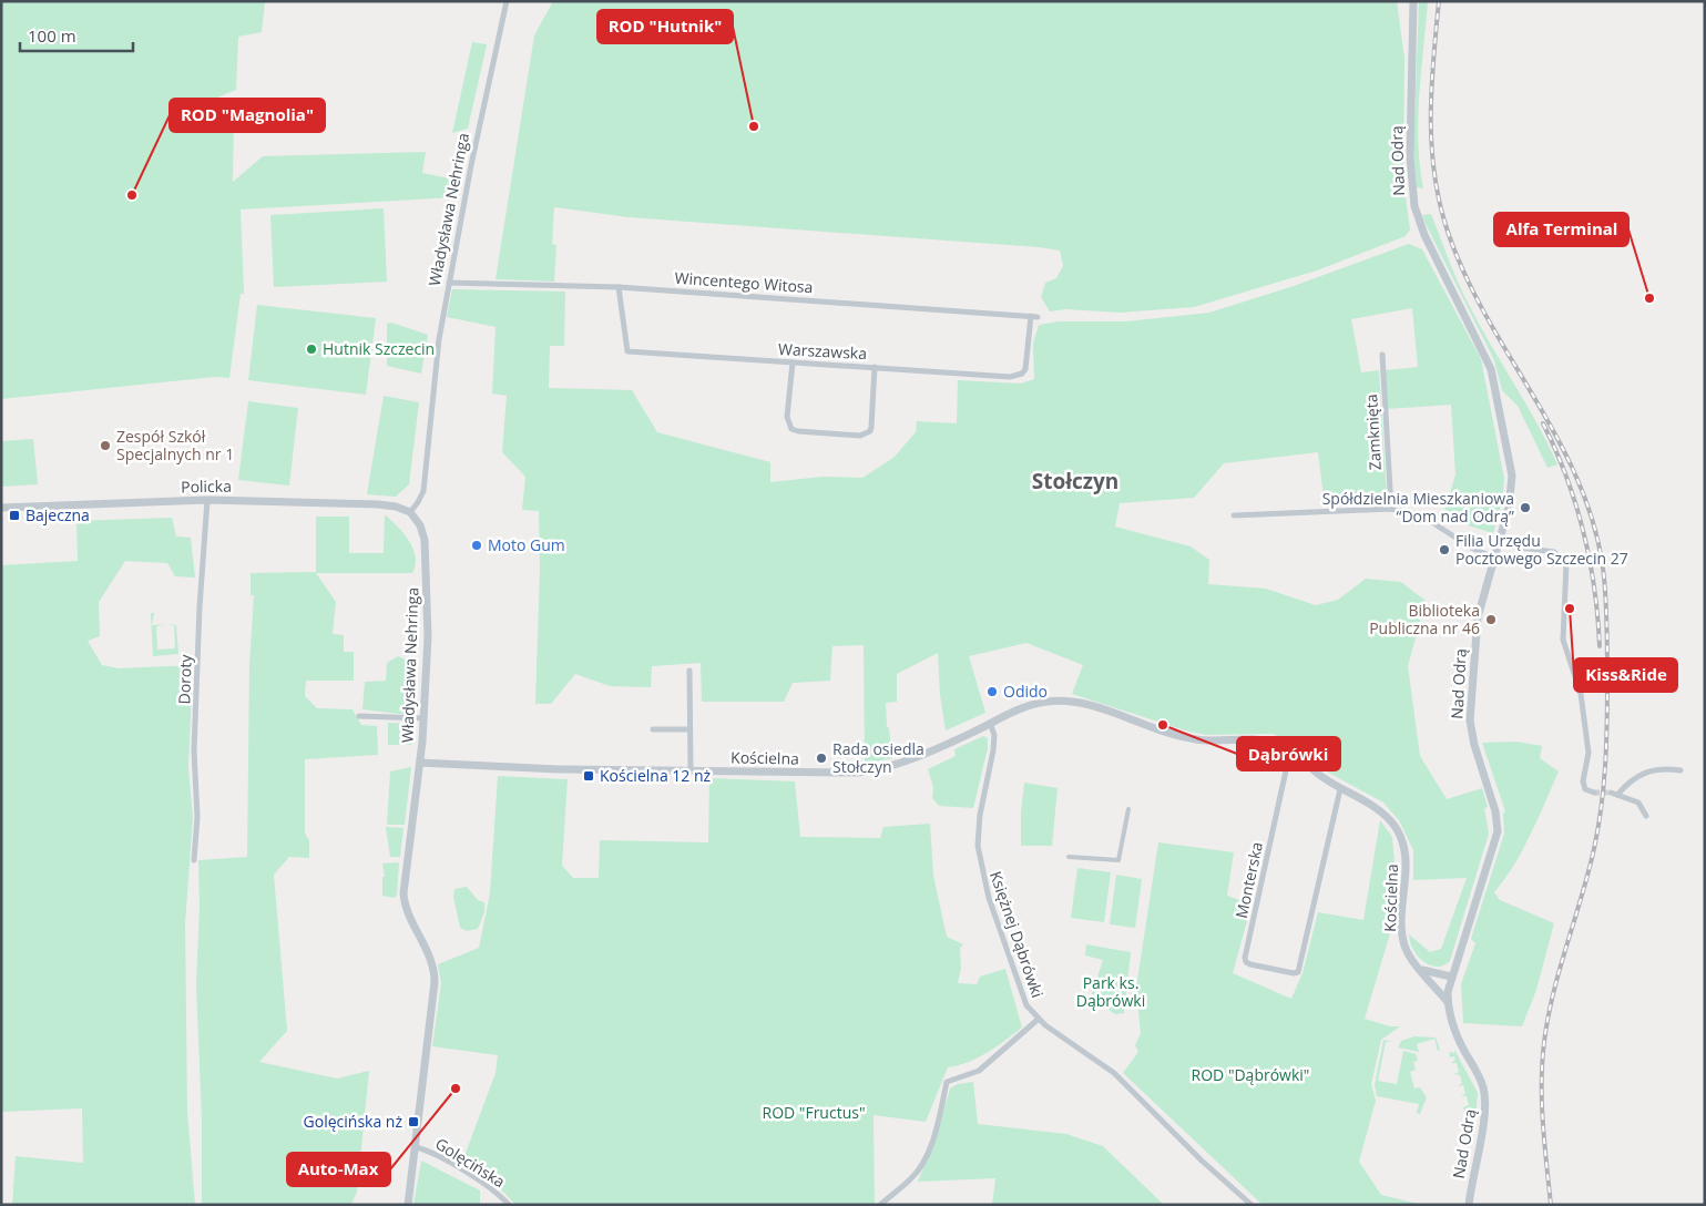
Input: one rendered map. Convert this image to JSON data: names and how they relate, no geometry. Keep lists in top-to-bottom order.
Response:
{
  "streets": {
    "street": [
      "Nad Odrą",
      "Władysława Nehringa",
      "Wincentego Witosa",
      "Warszawska",
      "Zamknięta",
      "Policka",
      "Doroty",
      "Kościelna",
      "Monterska",
      "Księżnej Dąbrówki",
      "Golęcińska"
    ]
  },
  "crossings": [
    ["Nad Odrą", "Kościelna"],
    ["Władysława Nehringa", "Wincentego Witosa"],
    ["Władysława Nehringa", "Policka"],
    ["Władysława Nehringa", "Kościelna"],
    ["Władysława Nehringa", "Golęcińska"],
    ["Wincentego Witosa", "Warszawska"],
    ["Policka", "Doroty"],
    ["Kościelna", "Monterska"],
    ["Kościelna", "Księżnej Dąbrówki"]
  ],
  "districts": ["Stołczyn"],
  "parks": ["Park ks. Dąbrówki", "ROD \"Dąbrówki\"", "ROD \"Fructus\""],
  "places": {
    "other": [
      "ROD \"Hutnik\"",
      "ROD \"Magnolia\"",
      "Alfa Terminal",
      "Hutnik Szczecin",
      "Zespół Szkół Specjalnych nr 1",
      "Spółdzielnia Mieszkaniowa “Dom nad Odrą”",
      "Moto Gum",
      "Filia Urzędu Pocztowego Szczecin 27",
      "Kiss&Ride",
      "Biblioteka Publiczna nr 46",
      "Odido",
      "Dąbrówki",
      "Rada osiedla Stołczyn",
      "Auto-Max"
    ],
    "transit": ["Bajeczna", "Kościelna 12 nż", "Golęcińska nż"]
  },
  "scale_bar": "100 m"
}
